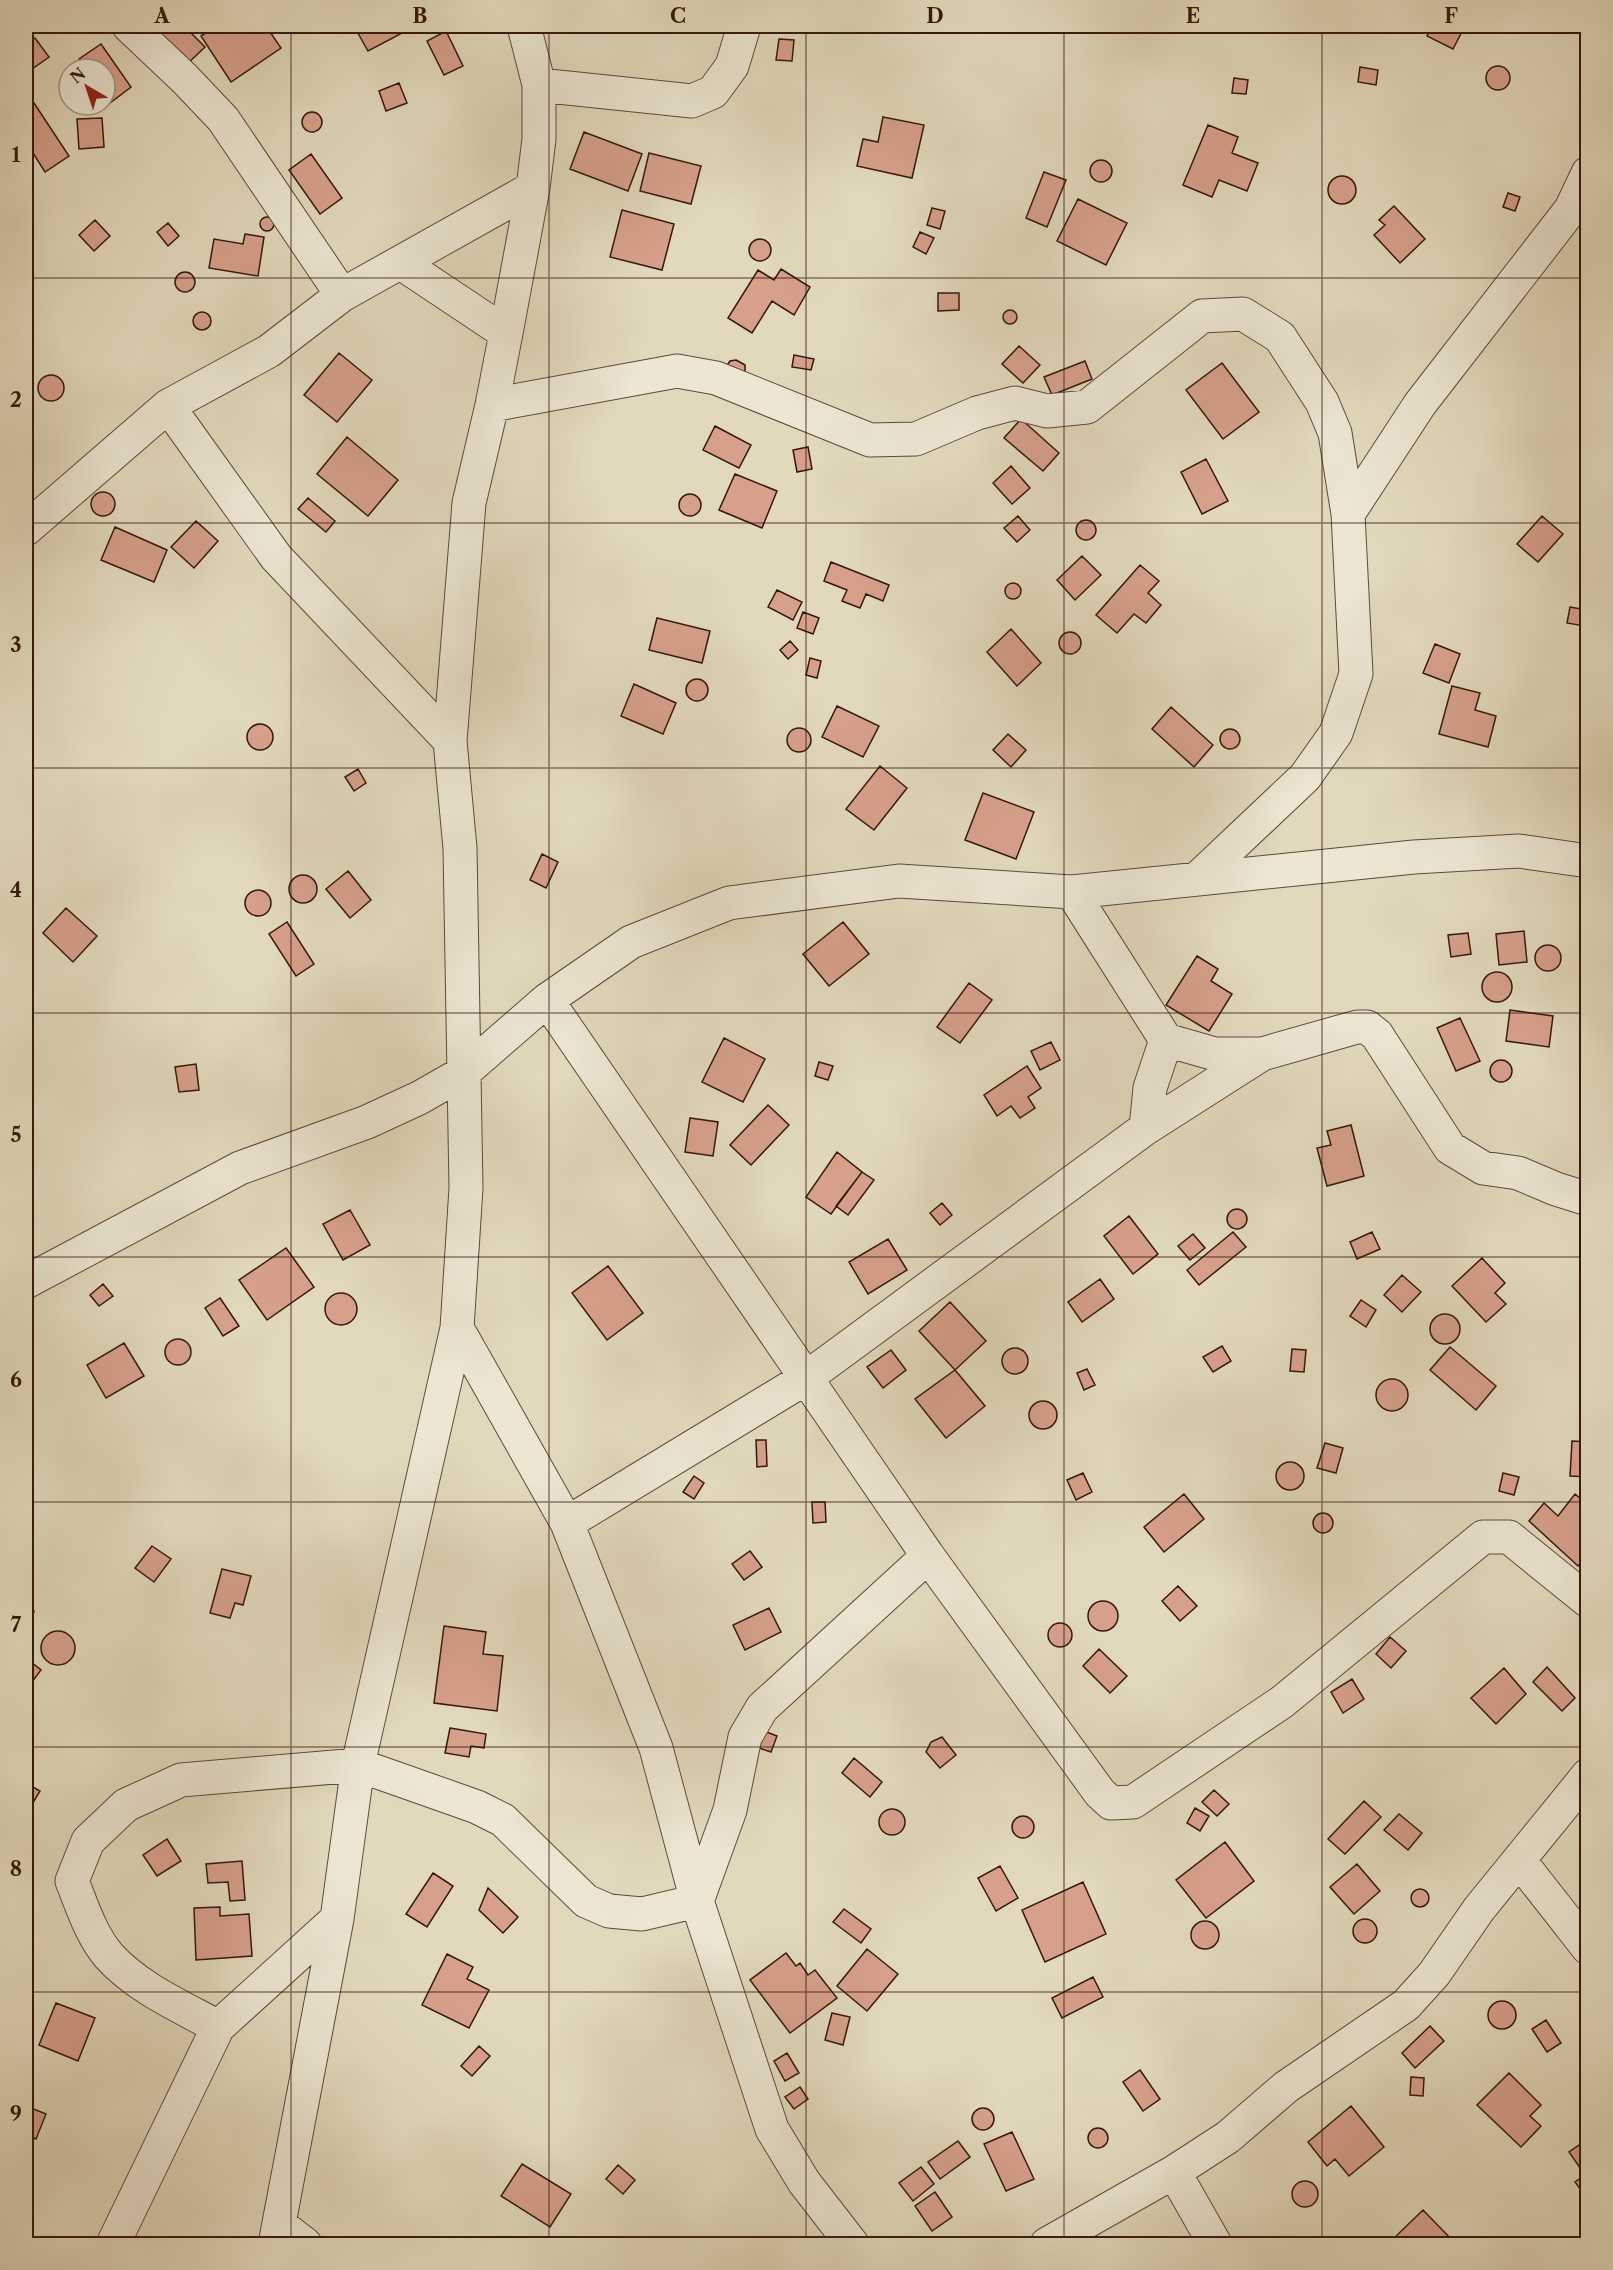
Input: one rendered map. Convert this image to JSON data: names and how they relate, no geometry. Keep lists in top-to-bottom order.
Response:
{
  "north": "top left",
  "grid": {
    "columns": [
      "A",
      "B",
      "C",
      "D",
      "E",
      "F"
    ],
    "rows": [
      "1",
      "2",
      "3",
      "4",
      "5",
      "6",
      "7",
      "8",
      "9"
    ]
  }
}
